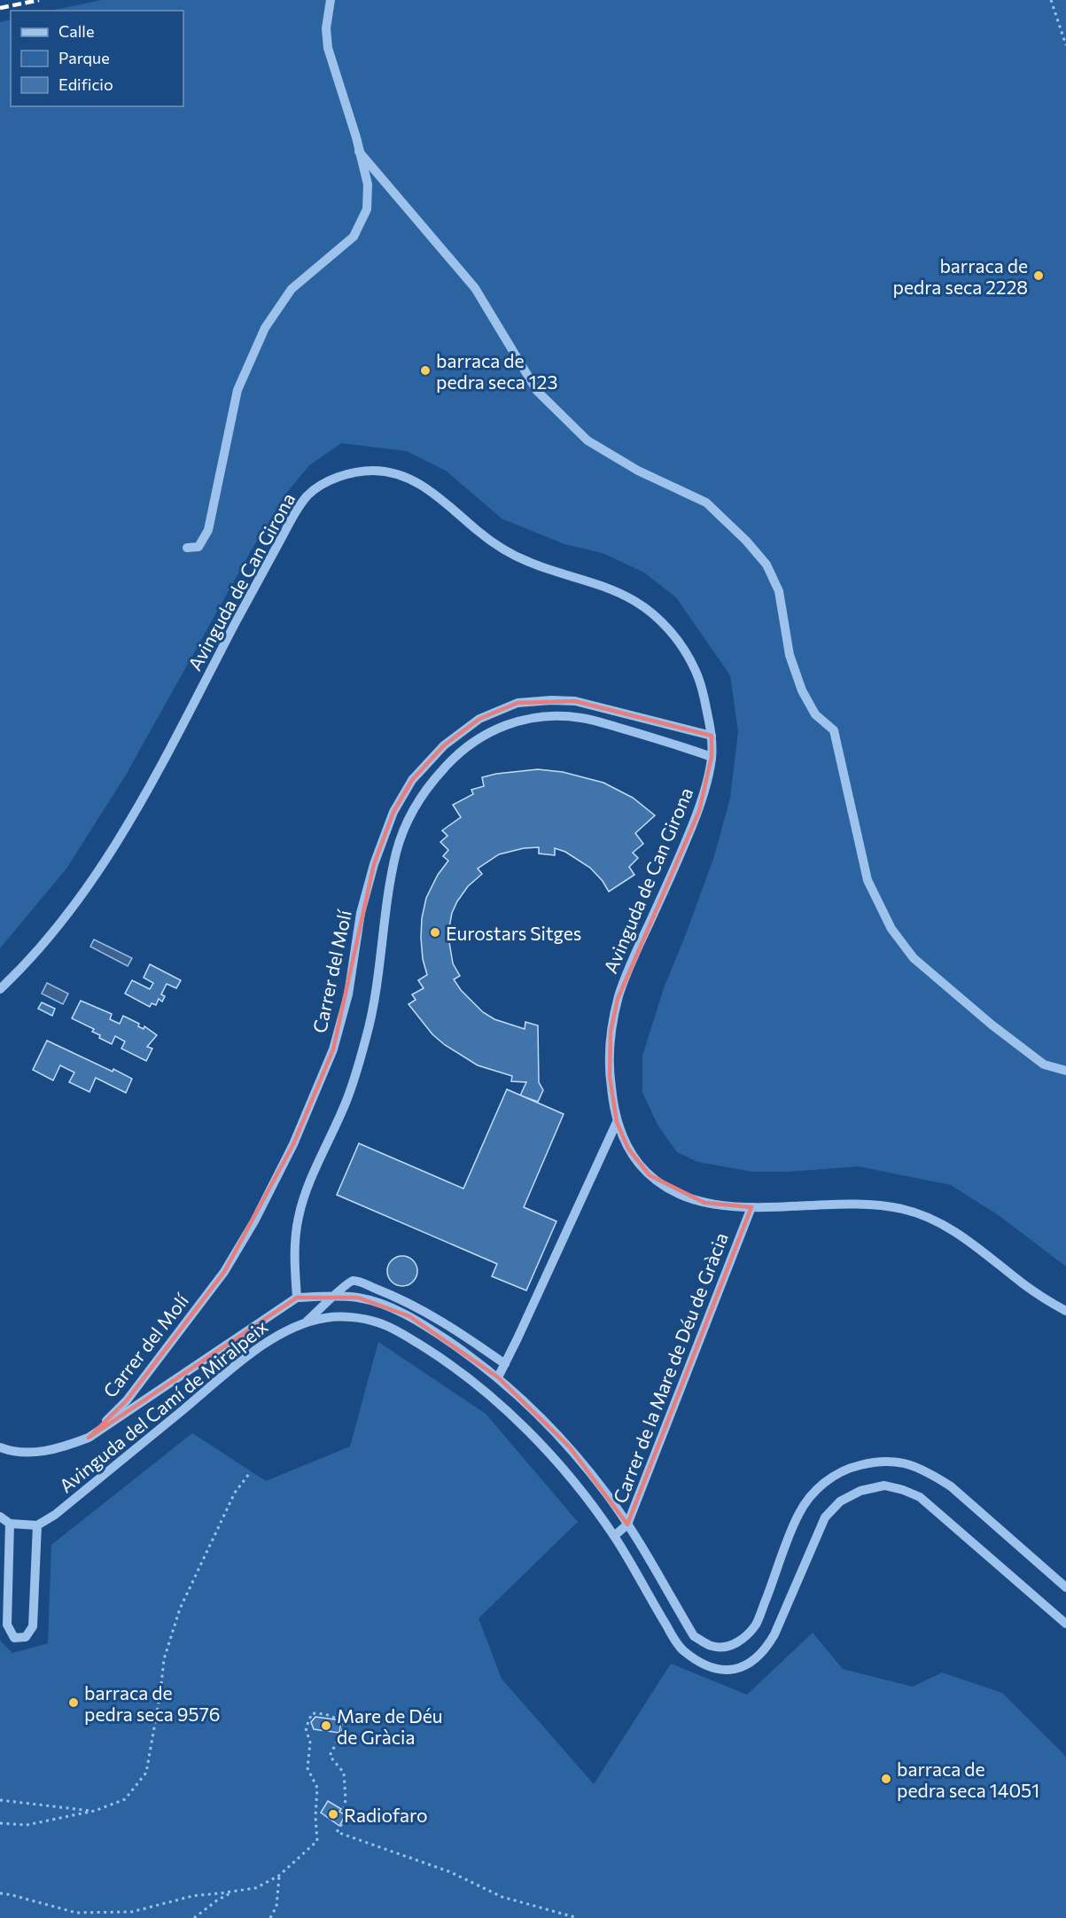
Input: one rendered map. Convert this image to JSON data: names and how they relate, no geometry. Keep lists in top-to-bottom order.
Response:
{
  "streets": {
    "street": [
      "Avinguda de Can Girona",
      "Carrer del Molí",
      "Carrer de la Mare de Déu de Gràcia",
      "Avinguda del Camí de Miralpeix"
    ]
  },
  "crossings": [
    ["Avinguda de Can Girona", "Carrer del Molí"],
    ["Avinguda de Can Girona", "Carrer de la Mare de Déu de Gràcia"],
    ["Carrer del Molí", "Avinguda del Camí de Miralpeix"],
    ["Carrer de la Mare de Déu de Gràcia", "Avinguda del Camí de Miralpeix"]
  ],
  "places": [
    "barraca de pedra seca 2228",
    "barraca de pedra seca 123",
    "Eurostars Sitges",
    "barraca de pedra seca 9576",
    "Mare de Déu de Gràcia",
    "barraca de pedra seca 14051",
    "Radiofaro"
  ],
  "legend": ["Calle", "Parque", "Edificio"]
}
